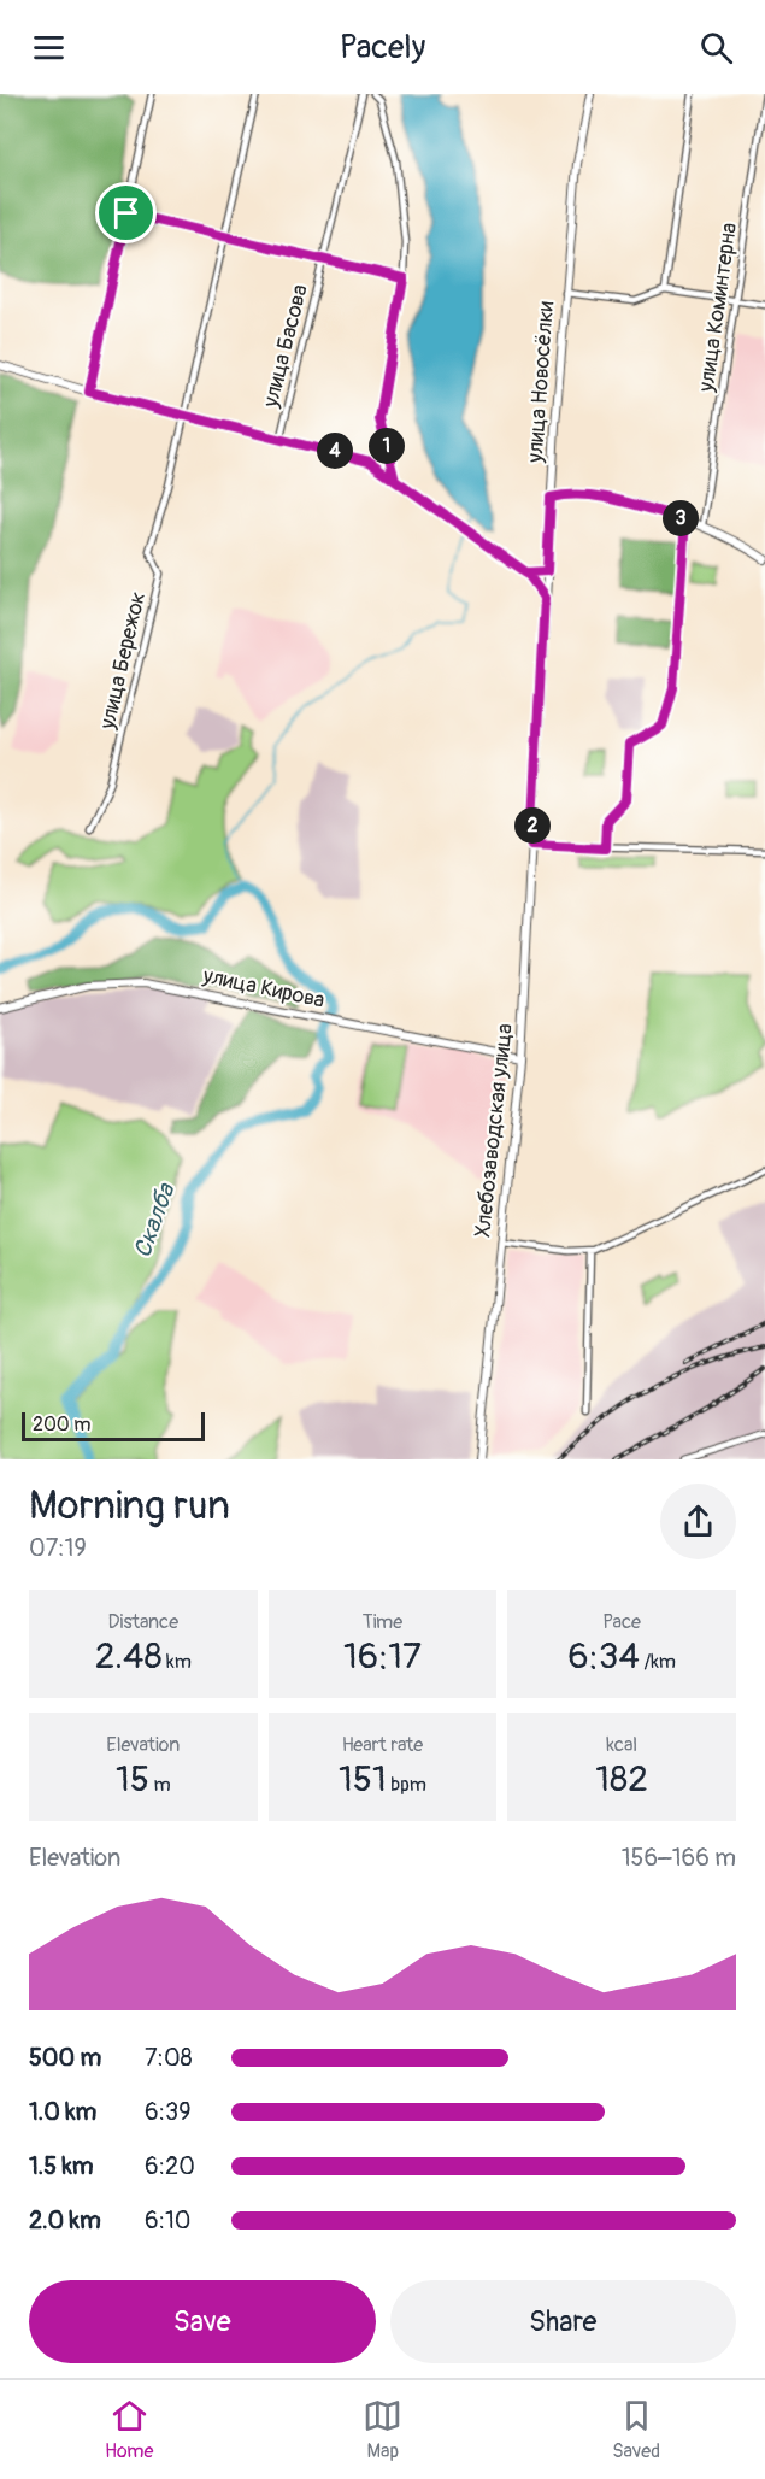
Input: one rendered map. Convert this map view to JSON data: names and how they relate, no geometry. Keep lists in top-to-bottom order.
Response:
{
  "streets": {
    "street": [
      "улица Коминтерна",
      "улица Басова",
      "улица Новосёлки",
      "улица Бережок",
      "улица Кирова",
      "Хлебозаводская улица"
    ]
  },
  "crossings": [
    ["улица Новосёлки", "Хлебозаводская улица"],
    ["улица Кирова", "Хлебозаводская улица"]
  ],
  "water": ["Скалба"],
  "scale_bar": "200 m",
  "page": {
    "header": "Pacely",
    "pins": [
      "1",
      "4",
      "3",
      "2"
    ],
    "scale": "200 m",
    "heading": ["Morning run", "07:19"],
    "stats": [
      ["Distance", "2.48 km"],
      ["Time", "16:17"],
      ["Pace", "6:34 /km"],
      ["Elevation", "15 m"],
      ["Heart rate", "151 bpm"],
      ["kcal", "182"]
    ],
    "chart": ["Elevation", "156–166 m"],
    "list": [
      {
        "name": "500 m",
        "note": "7:08"
      },
      {
        "name": "1.0 km",
        "note": "6:39"
      },
      {
        "name": "1.5 km",
        "note": "6:20"
      },
      {
        "name": "2.0 km",
        "note": "6:10"
      }
    ],
    "buttons": ["Save", "Share"],
    "tabs": ["Home", "Map", "Saved"]
  }
}
